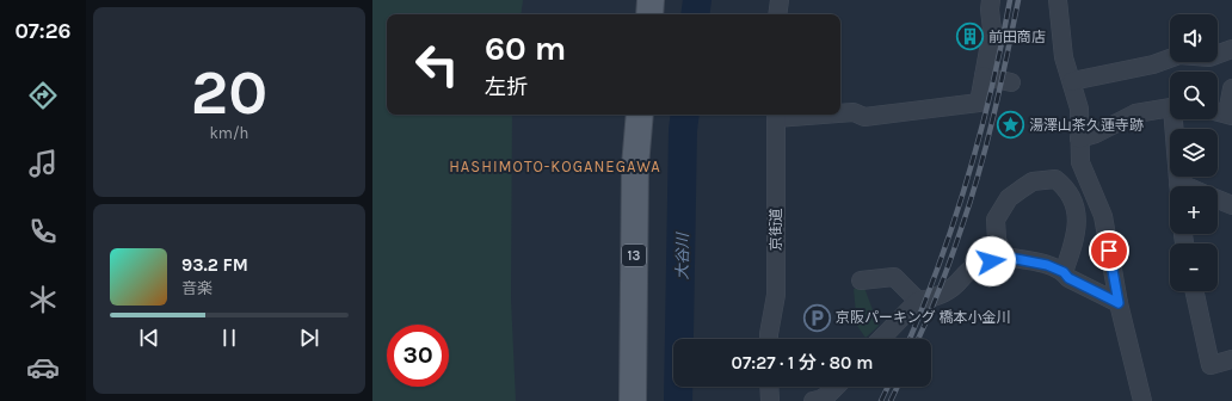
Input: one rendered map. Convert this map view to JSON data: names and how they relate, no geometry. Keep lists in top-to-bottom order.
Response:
{
  "streets": {
    "main road": ["13"],
    "street": ["京街道"]
  },
  "districts": ["HASHIMOTO-KOGANEGAWA"],
  "water": ["大谷川"],
  "places": {
    "building": ["前田商店"],
    "place": ["湯澤山茶久蓮寺跡"],
    "parking": ["京阪パーキング 橋本小金川"]
  },
  "page": {
    "tabs": "07:26",
    "tile": ["20", "km/h"],
    "map_buttons": ["+", "−"],
    "turn": ["60 m", "左折"],
    "song": ["93.2 FM", "音楽"],
    "limit": "30",
    "trip": "07:27 · 1 分 · 80 m"
  }
}
